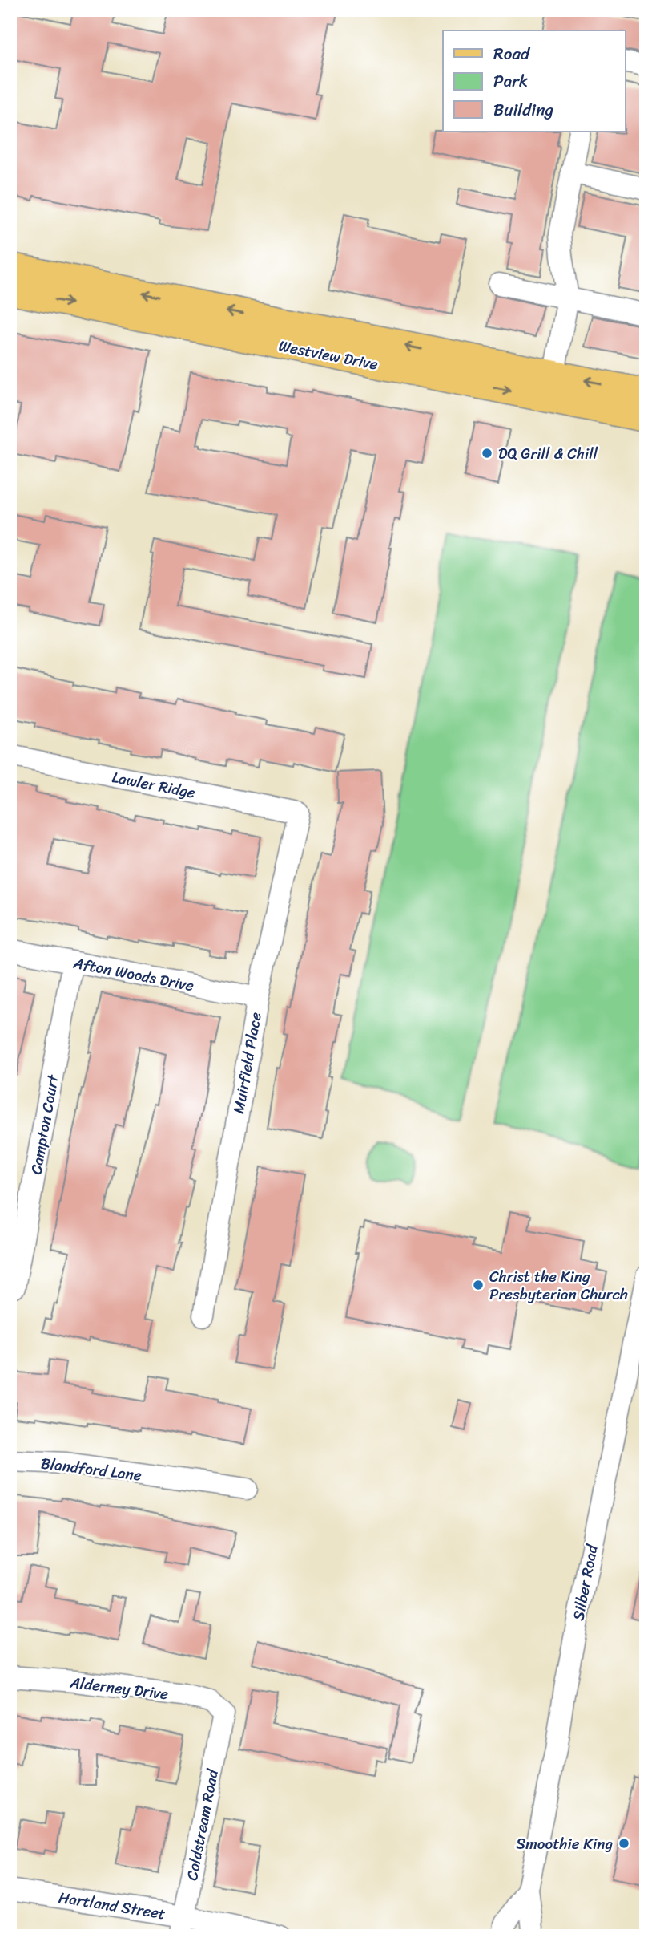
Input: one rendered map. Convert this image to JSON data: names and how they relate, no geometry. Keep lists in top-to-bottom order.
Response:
{
  "streets": {
    "main road": ["Westview Drive"],
    "street": [
      "Lawler Ridge",
      "Afton Woods Drive",
      "Muirfield Place",
      "Campton Court",
      "Blandford Lane",
      "Silber Road",
      "Alderney Drive",
      "Coldstream Road",
      "Hartland Street"
    ]
  },
  "crossings": [
    ["Lawler Ridge", "Muirfield Place"],
    ["Afton Woods Drive", "Muirfield Place"],
    ["Afton Woods Drive", "Campton Court"],
    ["Alderney Drive", "Coldstream Road"],
    ["Coldstream Road", "Hartland Street"]
  ],
  "places": ["DQ Grill & Chill", "Christ the King Presbyterian Church", "Smoothie King"],
  "legend": ["Road", "Park", "Building"]
}
